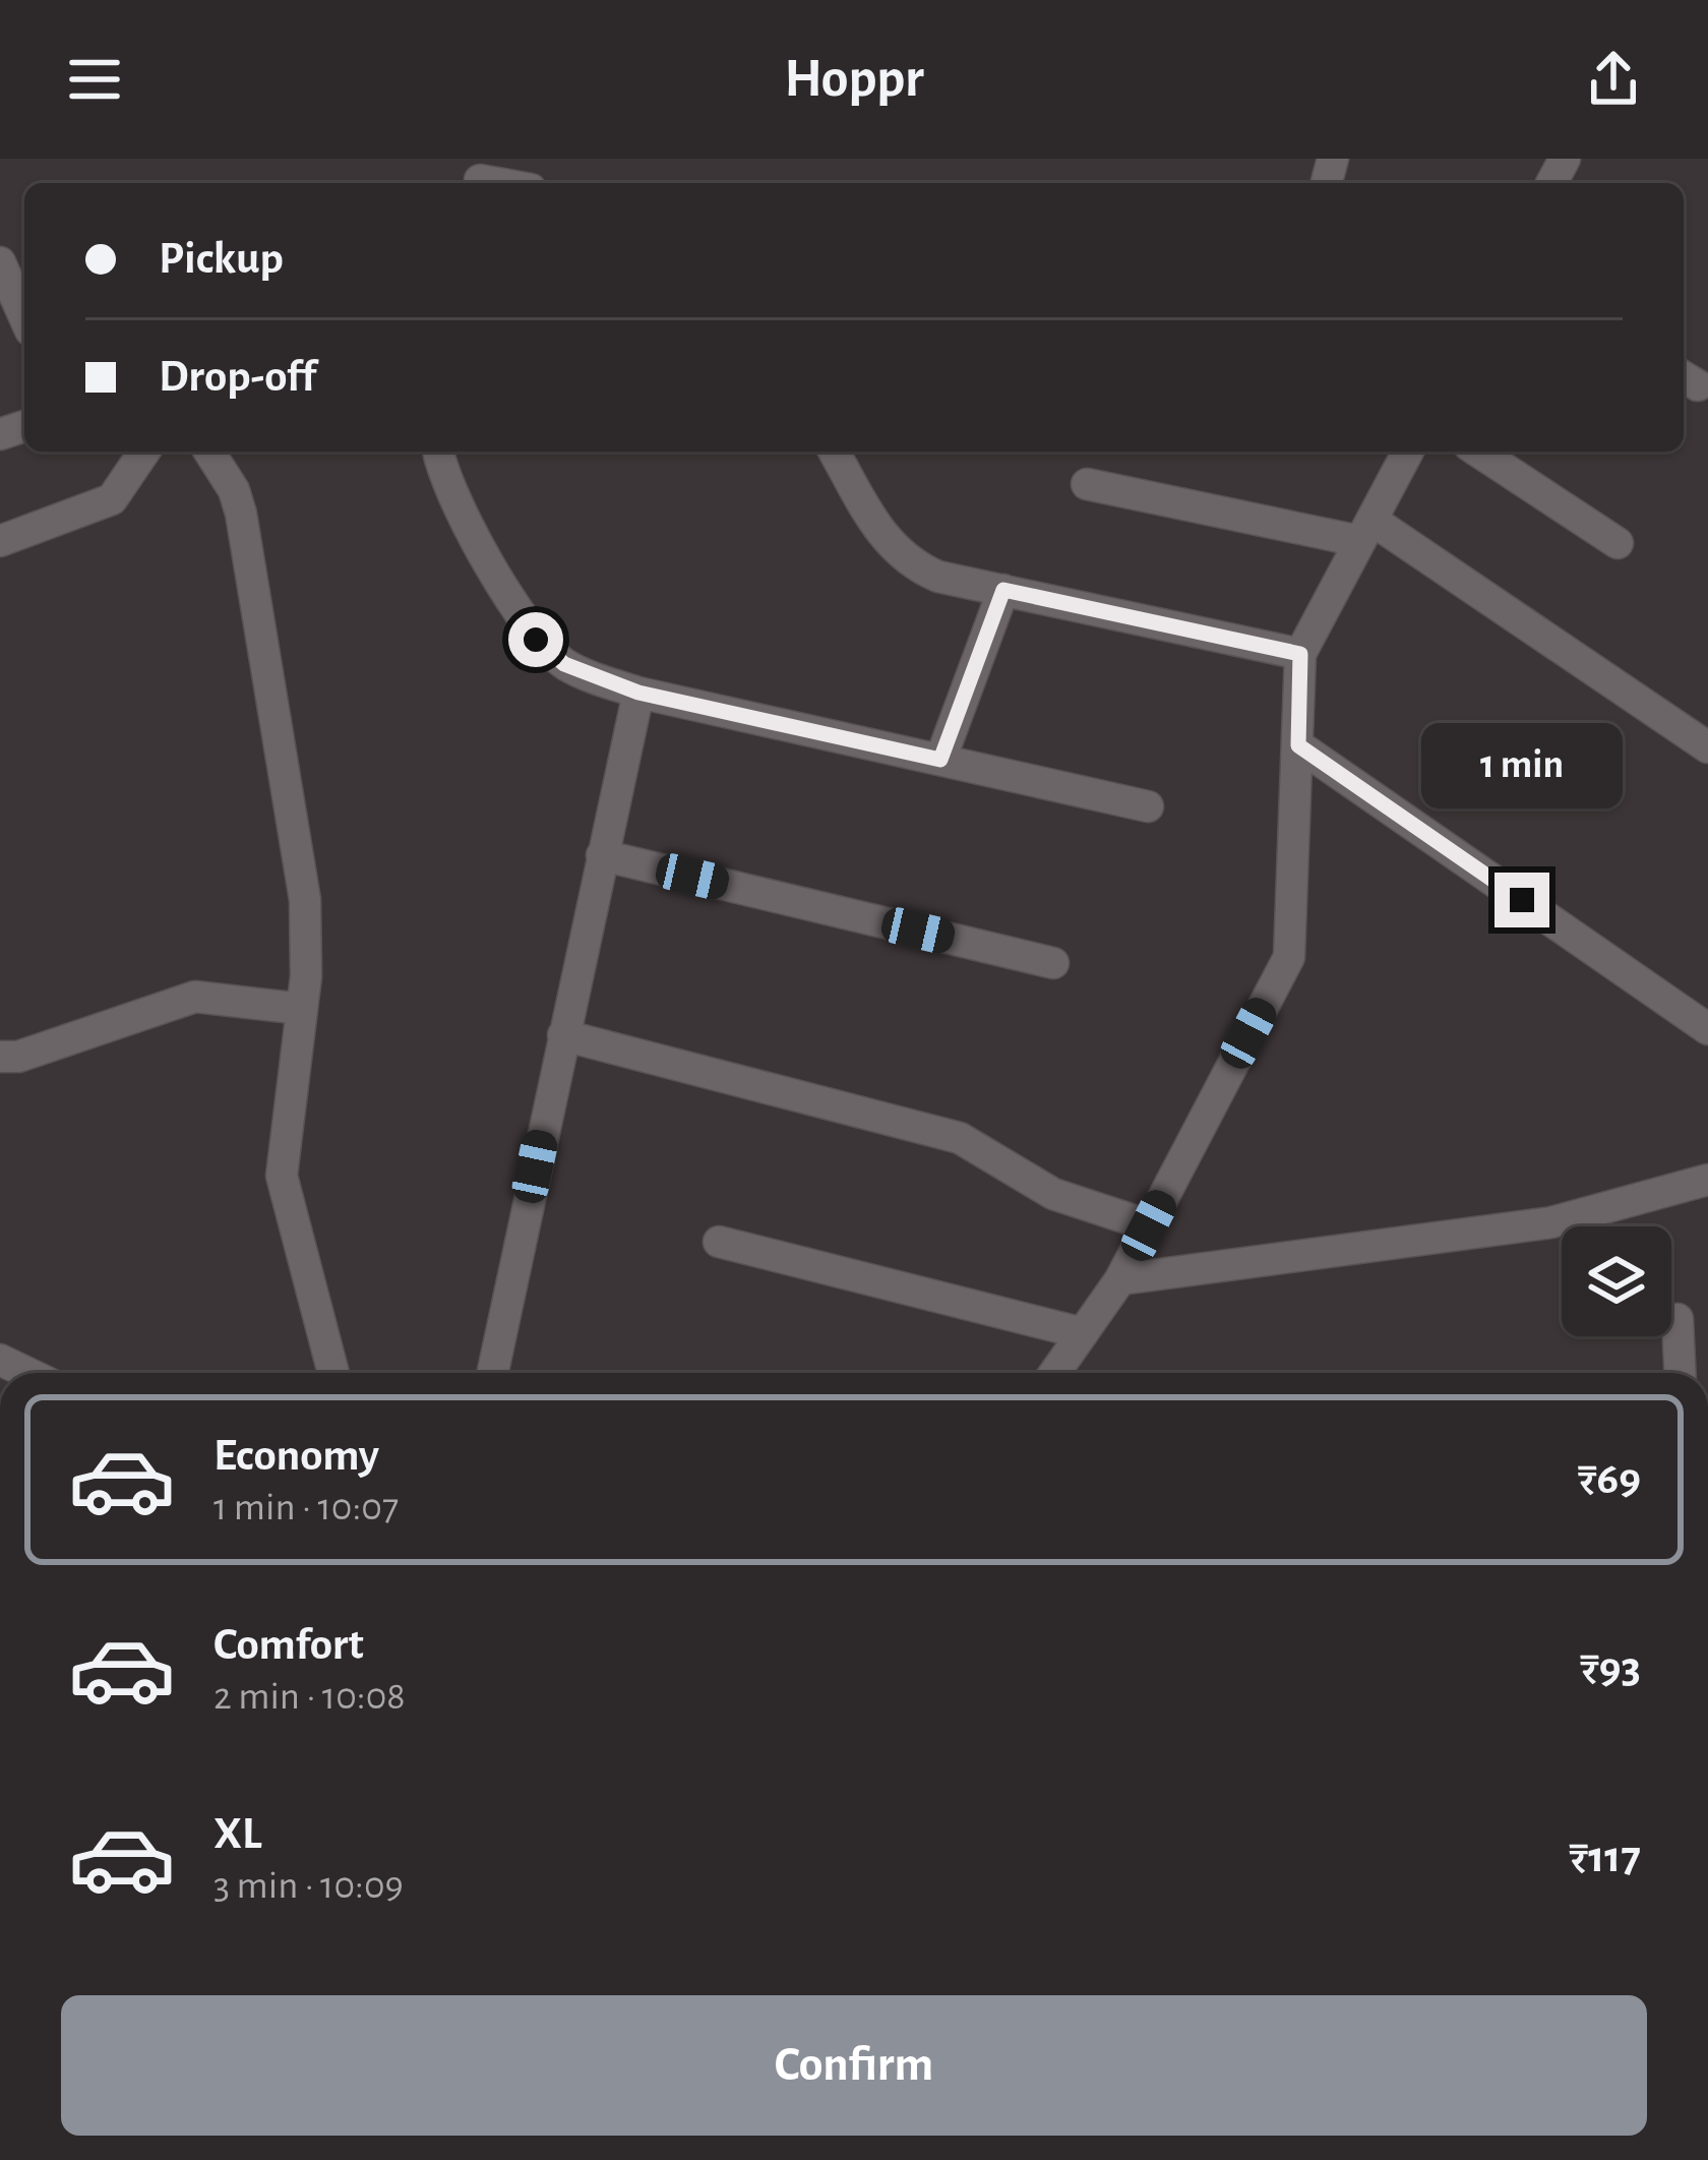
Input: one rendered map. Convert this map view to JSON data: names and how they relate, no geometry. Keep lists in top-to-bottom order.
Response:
{
  "page": {
    "header": "Hoppr",
    "banner": ["Pickup", "Drop-off"],
    "bubble": "1 min",
    "list": [
      {
        "name": "Economy",
        "note": "1 min · 10:07",
        "value": "₹69"
      },
      {
        "name": "Comfort",
        "note": "2 min · 10:08",
        "value": "₹93"
      },
      {
        "name": "XL",
        "note": "3 min · 10:09",
        "value": "₹117"
      }
    ],
    "buttons": "Confirm"
  }
}
